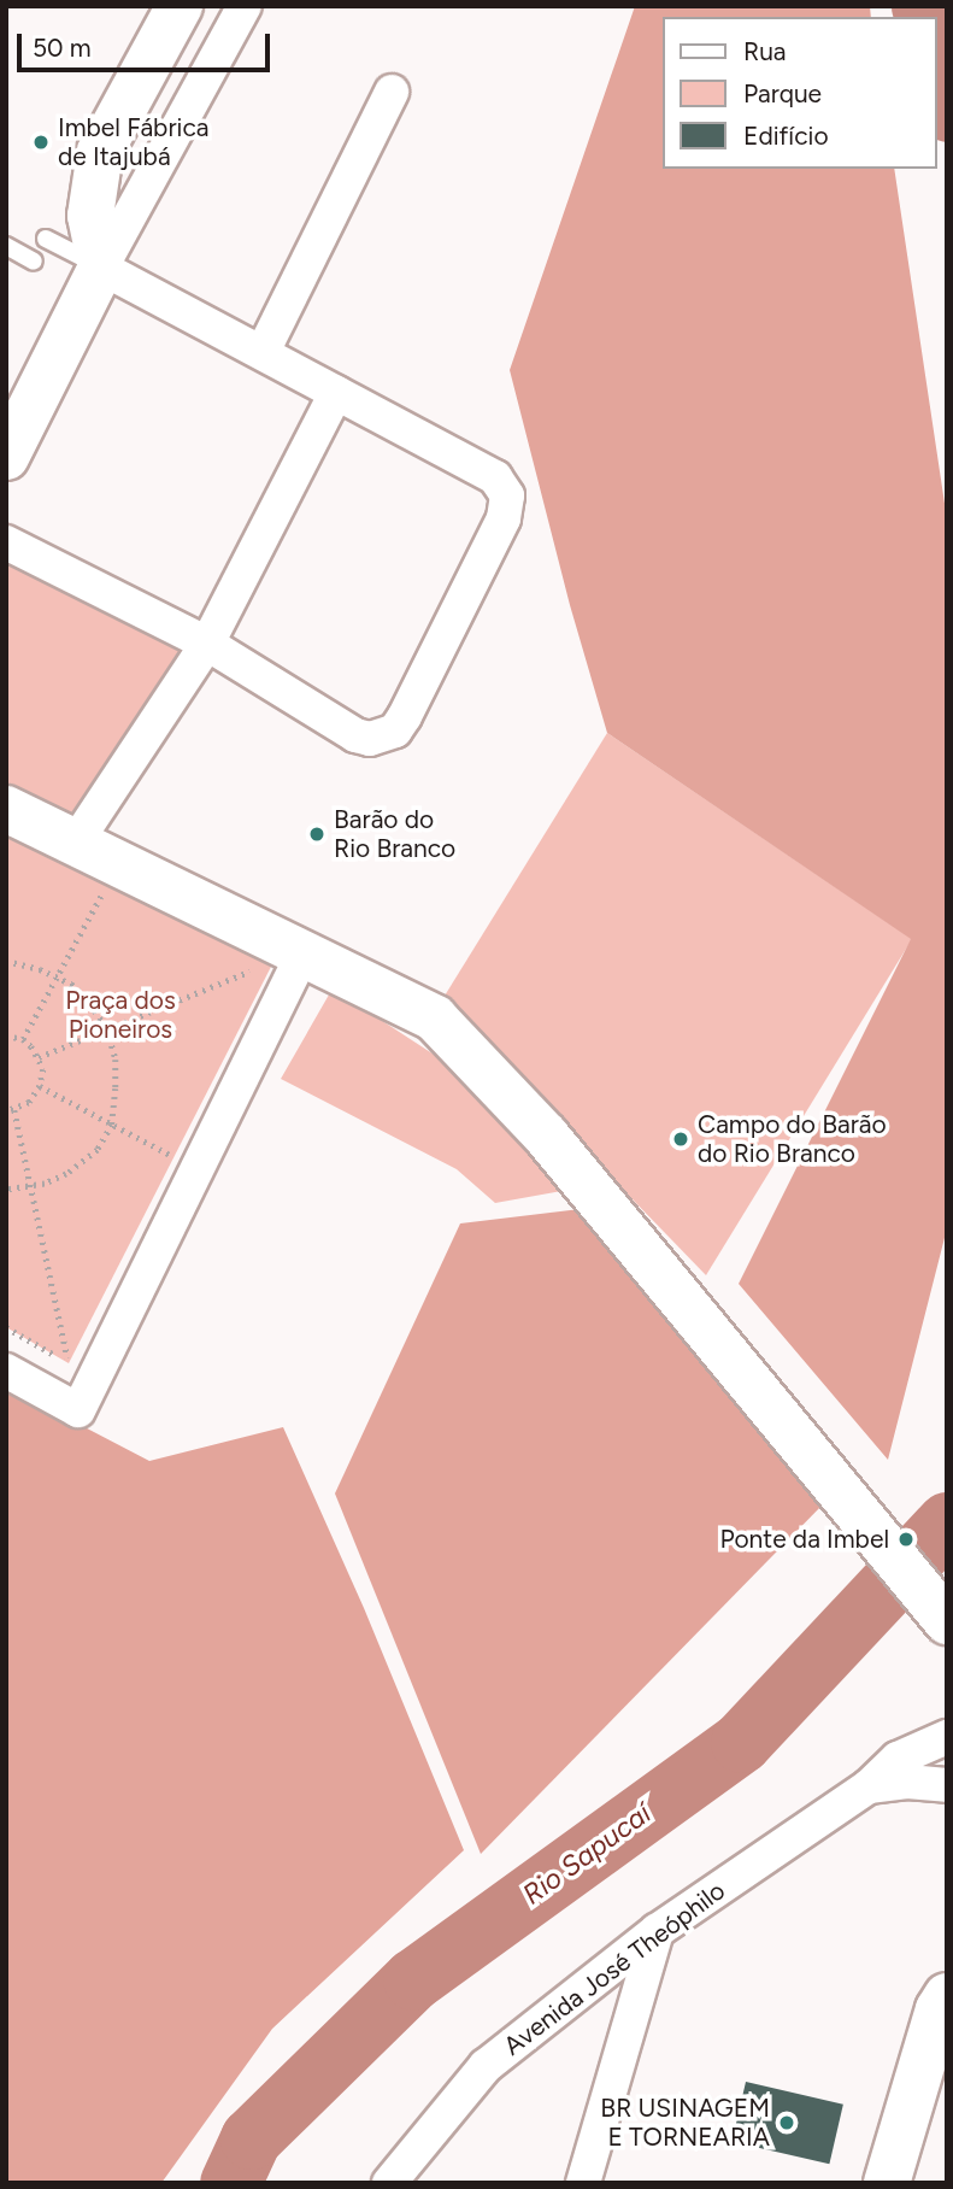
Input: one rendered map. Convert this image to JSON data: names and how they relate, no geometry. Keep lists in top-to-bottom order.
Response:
{
  "streets": {
    "street": ["Avenida José Theóphilo"]
  },
  "water": ["Rio Sapucaí"],
  "parks": ["Praça dos Pioneiros"],
  "places": [
    "Imbel Fábrica de Itajubá",
    "Barão do Rio Branco",
    "Campo do Barão do Rio Branco",
    "Ponte da Imbel",
    "BR USINAGEM E TORNEARIA"
  ],
  "legend": ["Rua", "Parque", "Edifício"],
  "scale_bar": "50 m"
}
